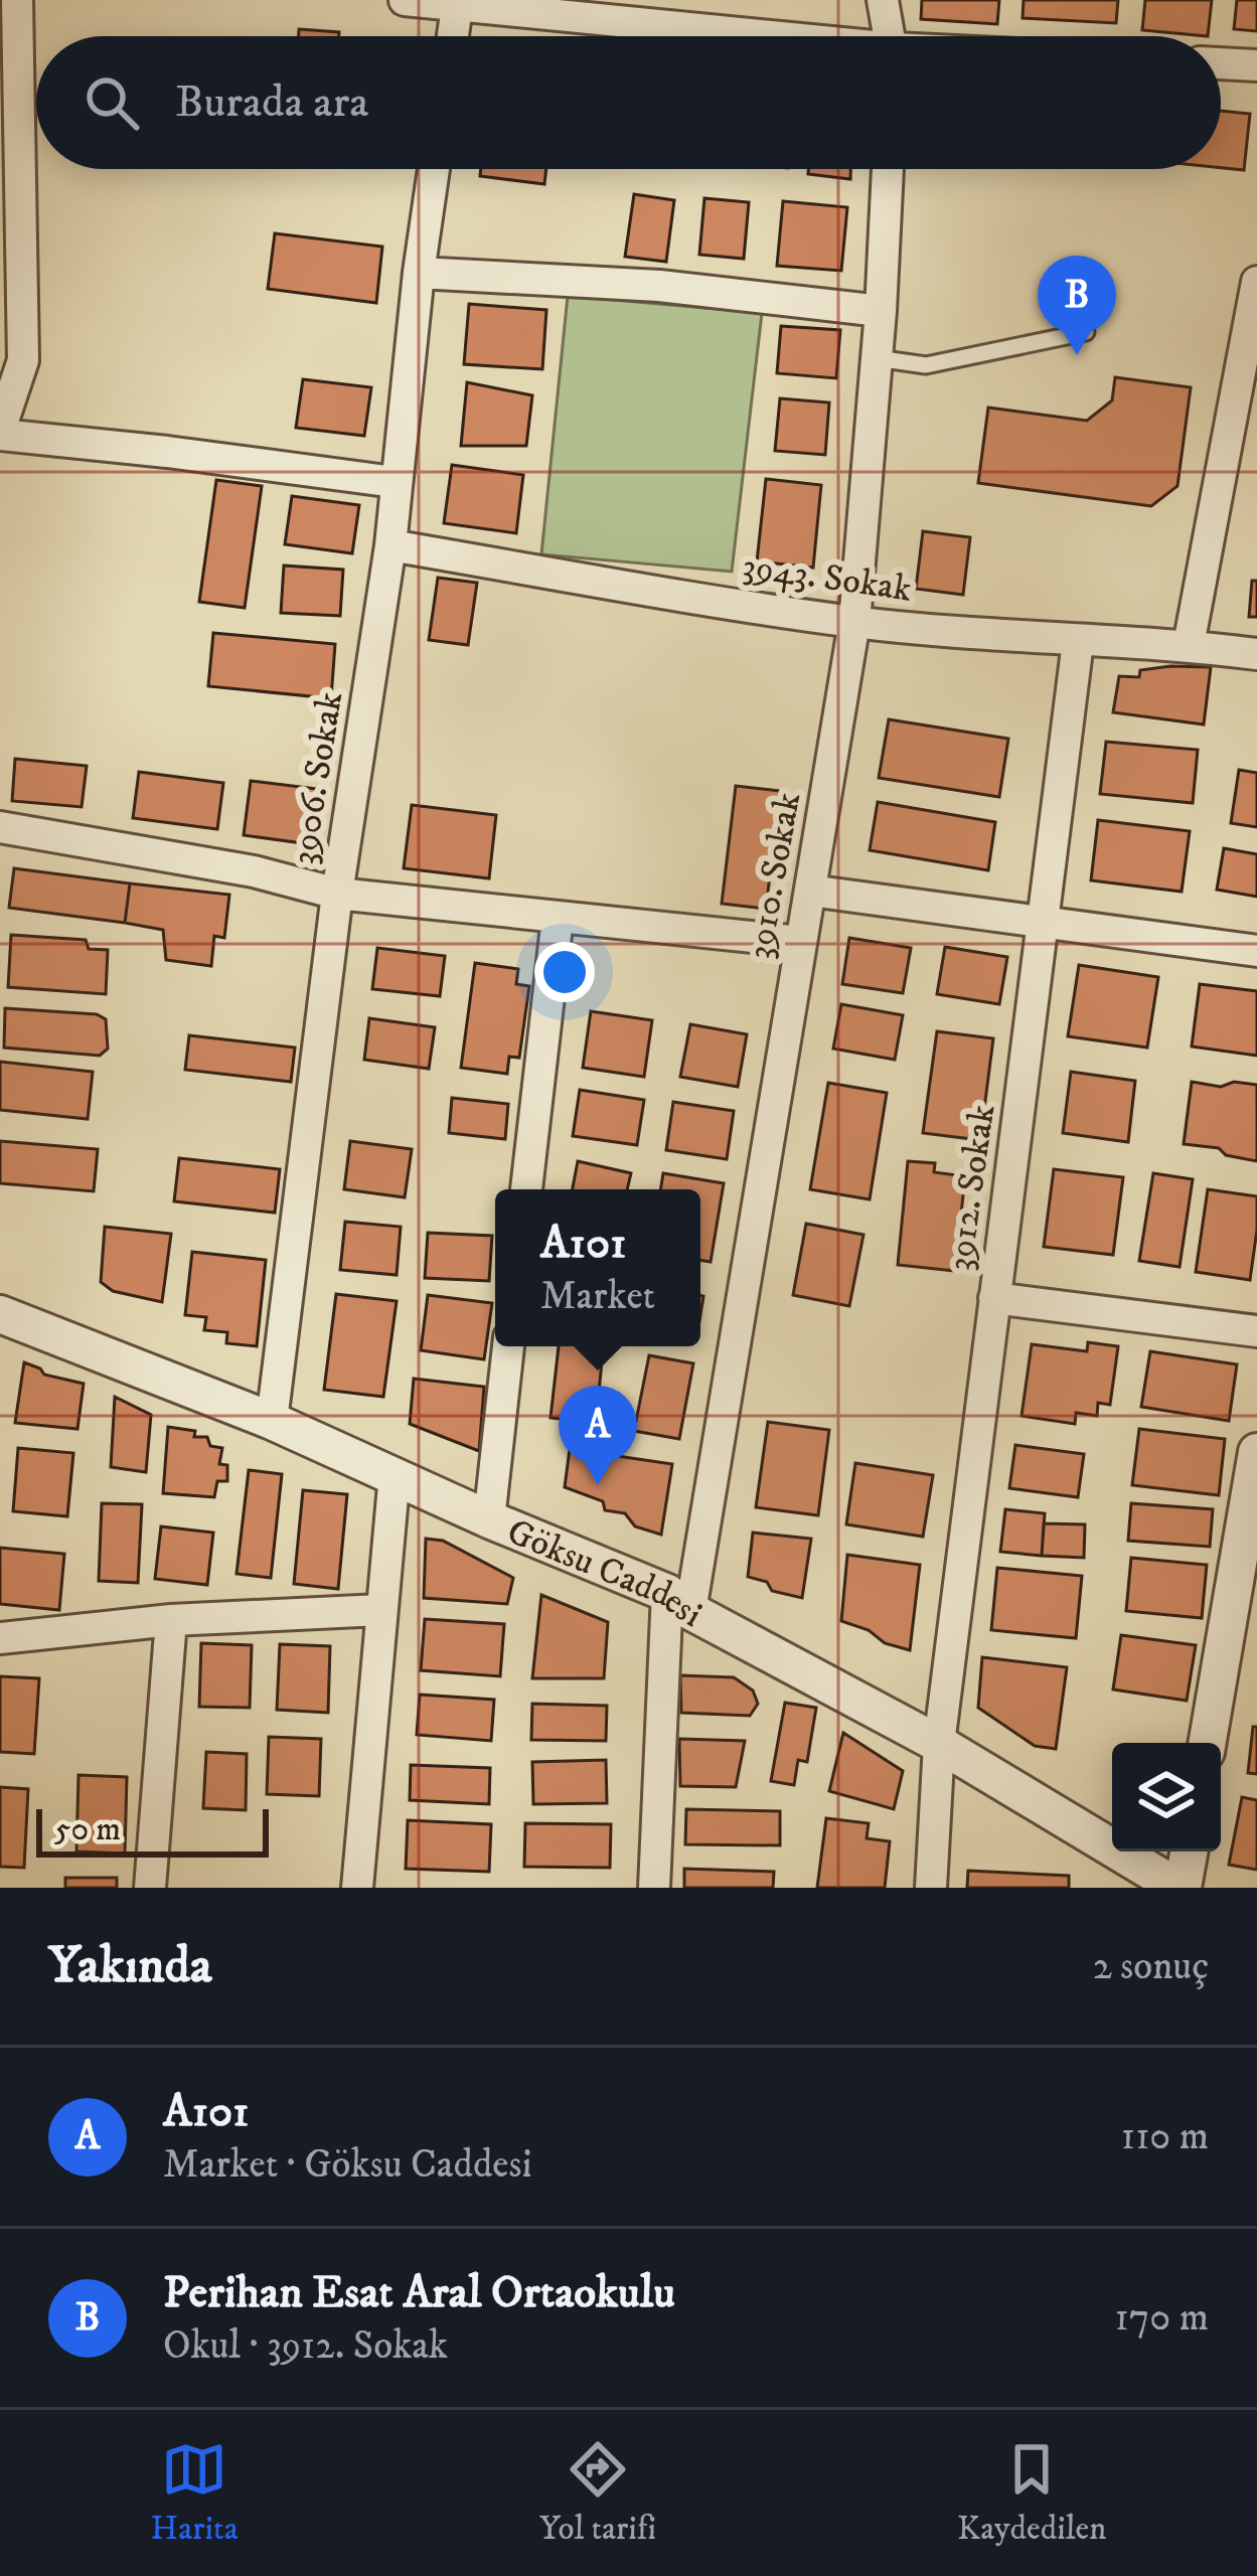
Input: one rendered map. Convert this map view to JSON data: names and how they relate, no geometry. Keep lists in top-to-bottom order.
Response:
{
  "streets": {
    "street": [
      "3943. Sokak",
      "3906. Sokak",
      "3910. Sokak",
      "3912. Sokak",
      "Göksu Caddesi"
    ]
  },
  "crossings": [
    ["3943. Sokak", "3906. Sokak"],
    ["3943. Sokak", "3910. Sokak"],
    ["3943. Sokak", "3912. Sokak"],
    ["3906. Sokak", "Göksu Caddesi"],
    ["3910. Sokak", "Göksu Caddesi"],
    ["3912. Sokak", "Göksu Caddesi"]
  ],
  "scale_bar": "50 m",
  "page": {
    "search": "Burada ara",
    "pins": ["B", "A"],
    "popup": ["A101", "Market"],
    "scale": "50 m",
    "heading": ["Yakında", "2 sonuç"],
    "list": [
      {
        "mark": "A",
        "name": "A101",
        "note": "Market · Göksu Caddesi",
        "value": "110 m"
      },
      {
        "mark": "B",
        "name": "Perihan Esat Aral Ortaokulu",
        "note": "Okul · 3912. Sokak",
        "value": "170 m"
      }
    ],
    "nav": ["Harita", "Yol tarifi", "Kaydedilen"]
  }
}
